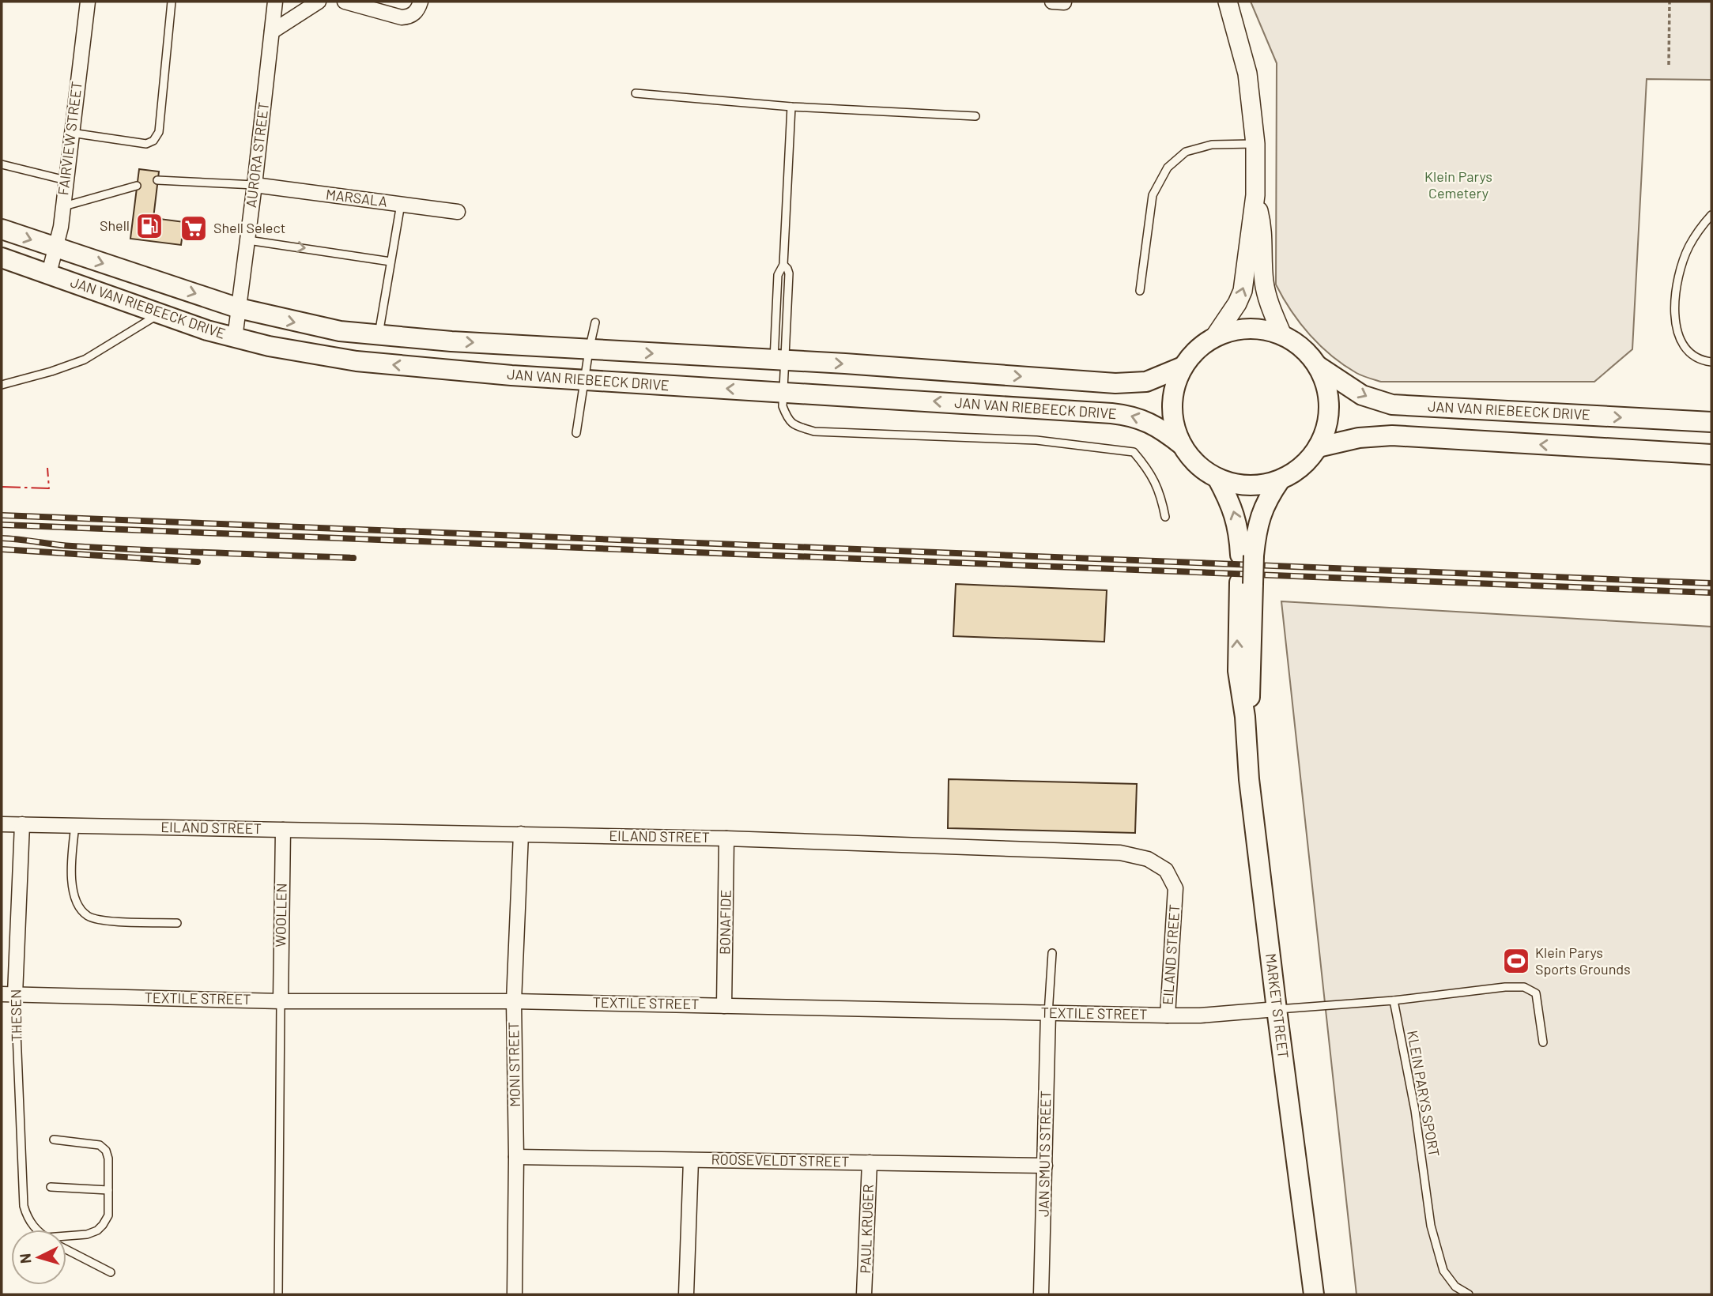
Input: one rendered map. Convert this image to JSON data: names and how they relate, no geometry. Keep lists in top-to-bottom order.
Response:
{
  "streets": {
    "main road": ["JAN VAN RIEBEECK DRIVE", "MARKET STREET"],
    "street": [
      "FAIRVIEW STREET",
      "AURORA STREET",
      "MARSALA",
      "EILAND STREET",
      "WOOLLEN",
      "BONAFIDE",
      "TEXTILE STREET",
      "THESEN",
      "MONI STREET",
      "JAN SMUTS STREET",
      "ROOSEVELDT STREET",
      "PAUL KRUGER"
    ],
    "lane": ["KLEIN PARYS SPORT"]
  },
  "crossings": [
    ["FAIRVIEW STREET", "JAN VAN RIEBEECK DRIVE"],
    ["AURORA STREET", "MARSALA"],
    ["AURORA STREET", "JAN VAN RIEBEECK DRIVE"],
    ["JAN VAN RIEBEECK DRIVE", "MARKET STREET"],
    ["EILAND STREET", "WOOLLEN"],
    ["EILAND STREET", "BONAFIDE"],
    ["EILAND STREET", "TEXTILE STREET"],
    ["EILAND STREET", "THESEN"],
    ["EILAND STREET", "MONI STREET"],
    ["WOOLLEN", "TEXTILE STREET"],
    ["BONAFIDE", "TEXTILE STREET"],
    ["TEXTILE STREET", "MARKET STREET"],
    ["TEXTILE STREET", "THESEN"],
    ["TEXTILE STREET", "MONI STREET"],
    ["TEXTILE STREET", "JAN SMUTS STREET"],
    ["MONI STREET", "ROOSEVELDT STREET"],
    ["JAN SMUTS STREET", "ROOSEVELDT STREET"],
    ["ROOSEVELDT STREET", "PAUL KRUGER"]
  ],
  "parks": ["Klein Parys Cemetery"],
  "places": {
    "fuel station": ["Shell"],
    "supermarket": ["Shell Select"],
    "sports": ["Klein Parys Sports Grounds"]
  },
  "north": "left"
}
